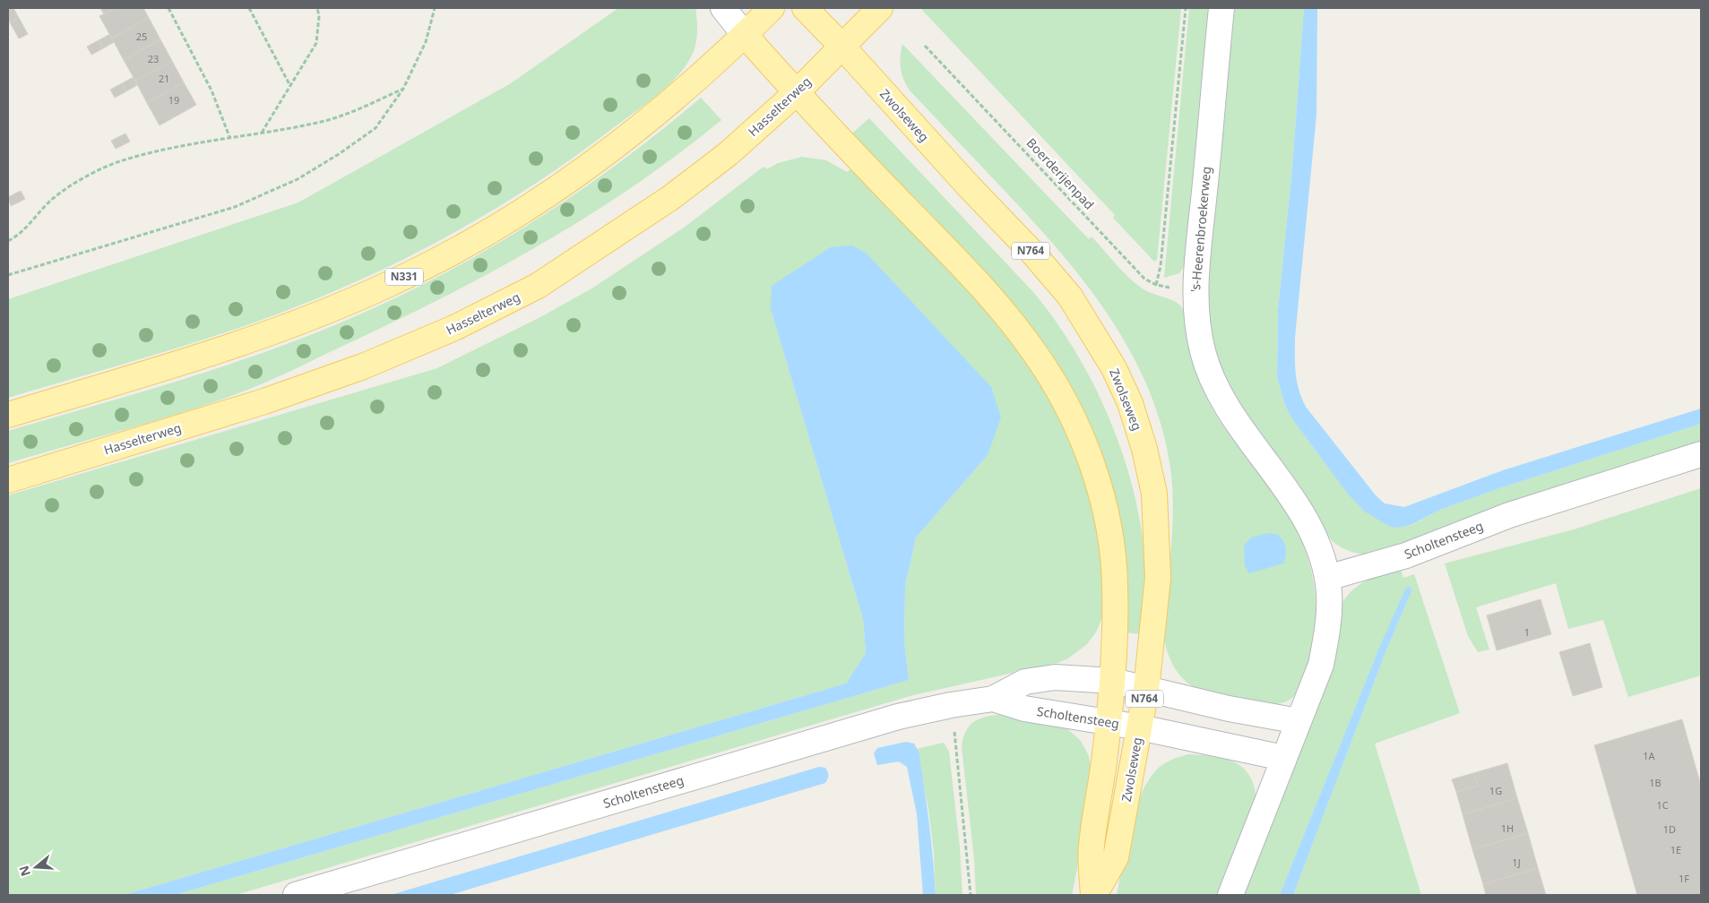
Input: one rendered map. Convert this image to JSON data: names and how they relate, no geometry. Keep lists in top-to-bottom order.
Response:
{
  "streets": {
    "main road": [
      "Hasselterweg",
      "Zwolseweg",
      "N764",
      "N331"
    ],
    "street": ["'s-Heerenbroekerweg", "Scholtensteeg"],
    "path": ["Boerderijenpad"]
  },
  "crossings": [
    ["Hasselterweg", "Zwolseweg"],
    ["Zwolseweg", "N331"],
    ["Zwolseweg", "Scholtensteeg"],
    ["Boerderijenpad", "'s-Heerenbroekerweg"],
    ["'s-Heerenbroekerweg", "Scholtensteeg"]
  ],
  "house_numbers": [
    "25",
    "23",
    "21",
    "19",
    "1",
    "1A",
    "1B",
    "1G",
    "1C",
    "1H",
    "1D",
    "1E",
    "1J",
    "1F"
  ],
  "north": "left"
}
